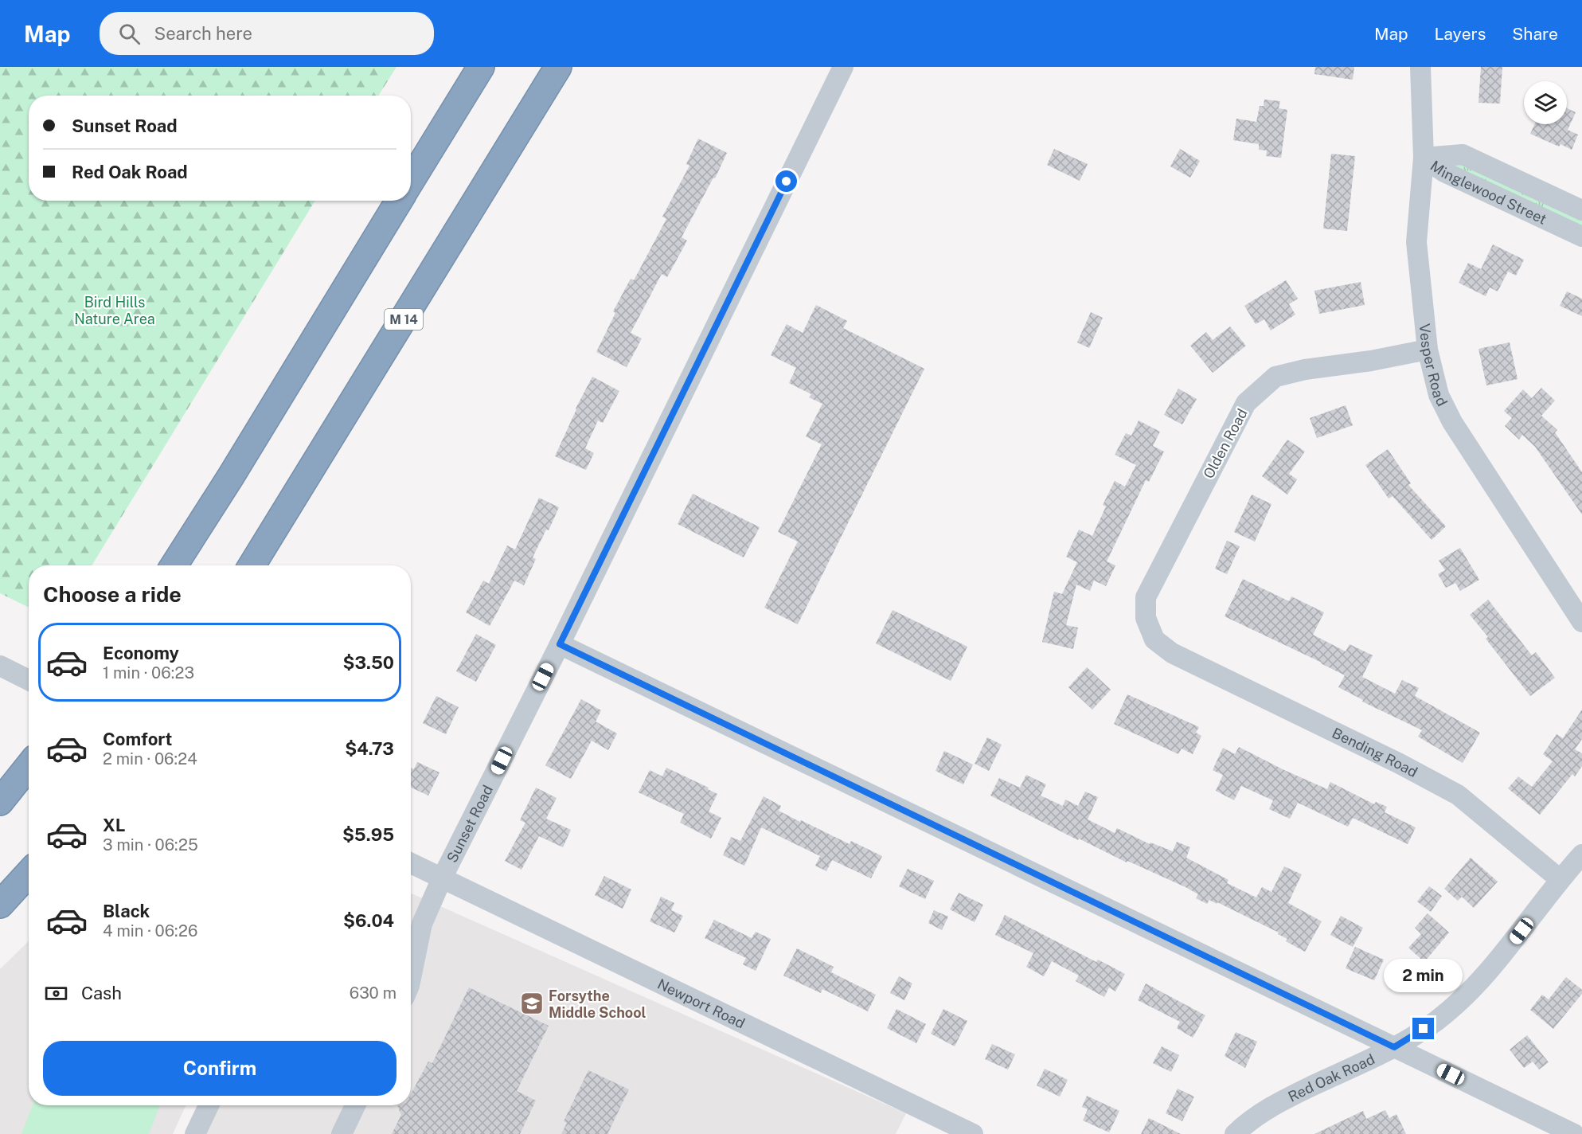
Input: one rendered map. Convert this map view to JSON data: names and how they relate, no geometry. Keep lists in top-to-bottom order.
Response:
{
  "streets": {
    "highway": ["M 14"],
    "street": [
      "Minglewood Street",
      "Vesper Road",
      "Olden Road",
      "Bending Road",
      "Sunset Road",
      "Newport Road",
      "Red Oak Road"
    ]
  },
  "crossings": [
    ["Minglewood Street", "Vesper Road"],
    ["Vesper Road", "Olden Road"],
    ["Olden Road", "Bending Road"],
    ["Bending Road", "Red Oak Road"],
    ["Sunset Road", "Newport Road"]
  ],
  "parks": ["Bird Hills Nature Area"],
  "places": {
    "school or university": ["Forsythe Middle School"]
  },
  "page": {
    "header": "Map",
    "search": "Search here",
    "nav": ["Map", "Layers", "Share"],
    "banner": ["Sunset Road", "Red Oak Road"],
    "heading": "Choose a ride",
    "list": [
      {
        "name": "Economy",
        "note": "1 min · 06:23",
        "value": "$3.50"
      },
      {
        "name": "Comfort",
        "note": "2 min · 06:24",
        "value": "$4.73"
      },
      {
        "name": "XL",
        "note": "3 min · 06:25",
        "value": "$5.95"
      },
      {
        "name": "Black",
        "note": "4 min · 06:26",
        "value": "$6.04"
      }
    ],
    "bubble": "2 min",
    "pay": ["Cash", "630 m"],
    "buttons": "Confirm"
  }
}
